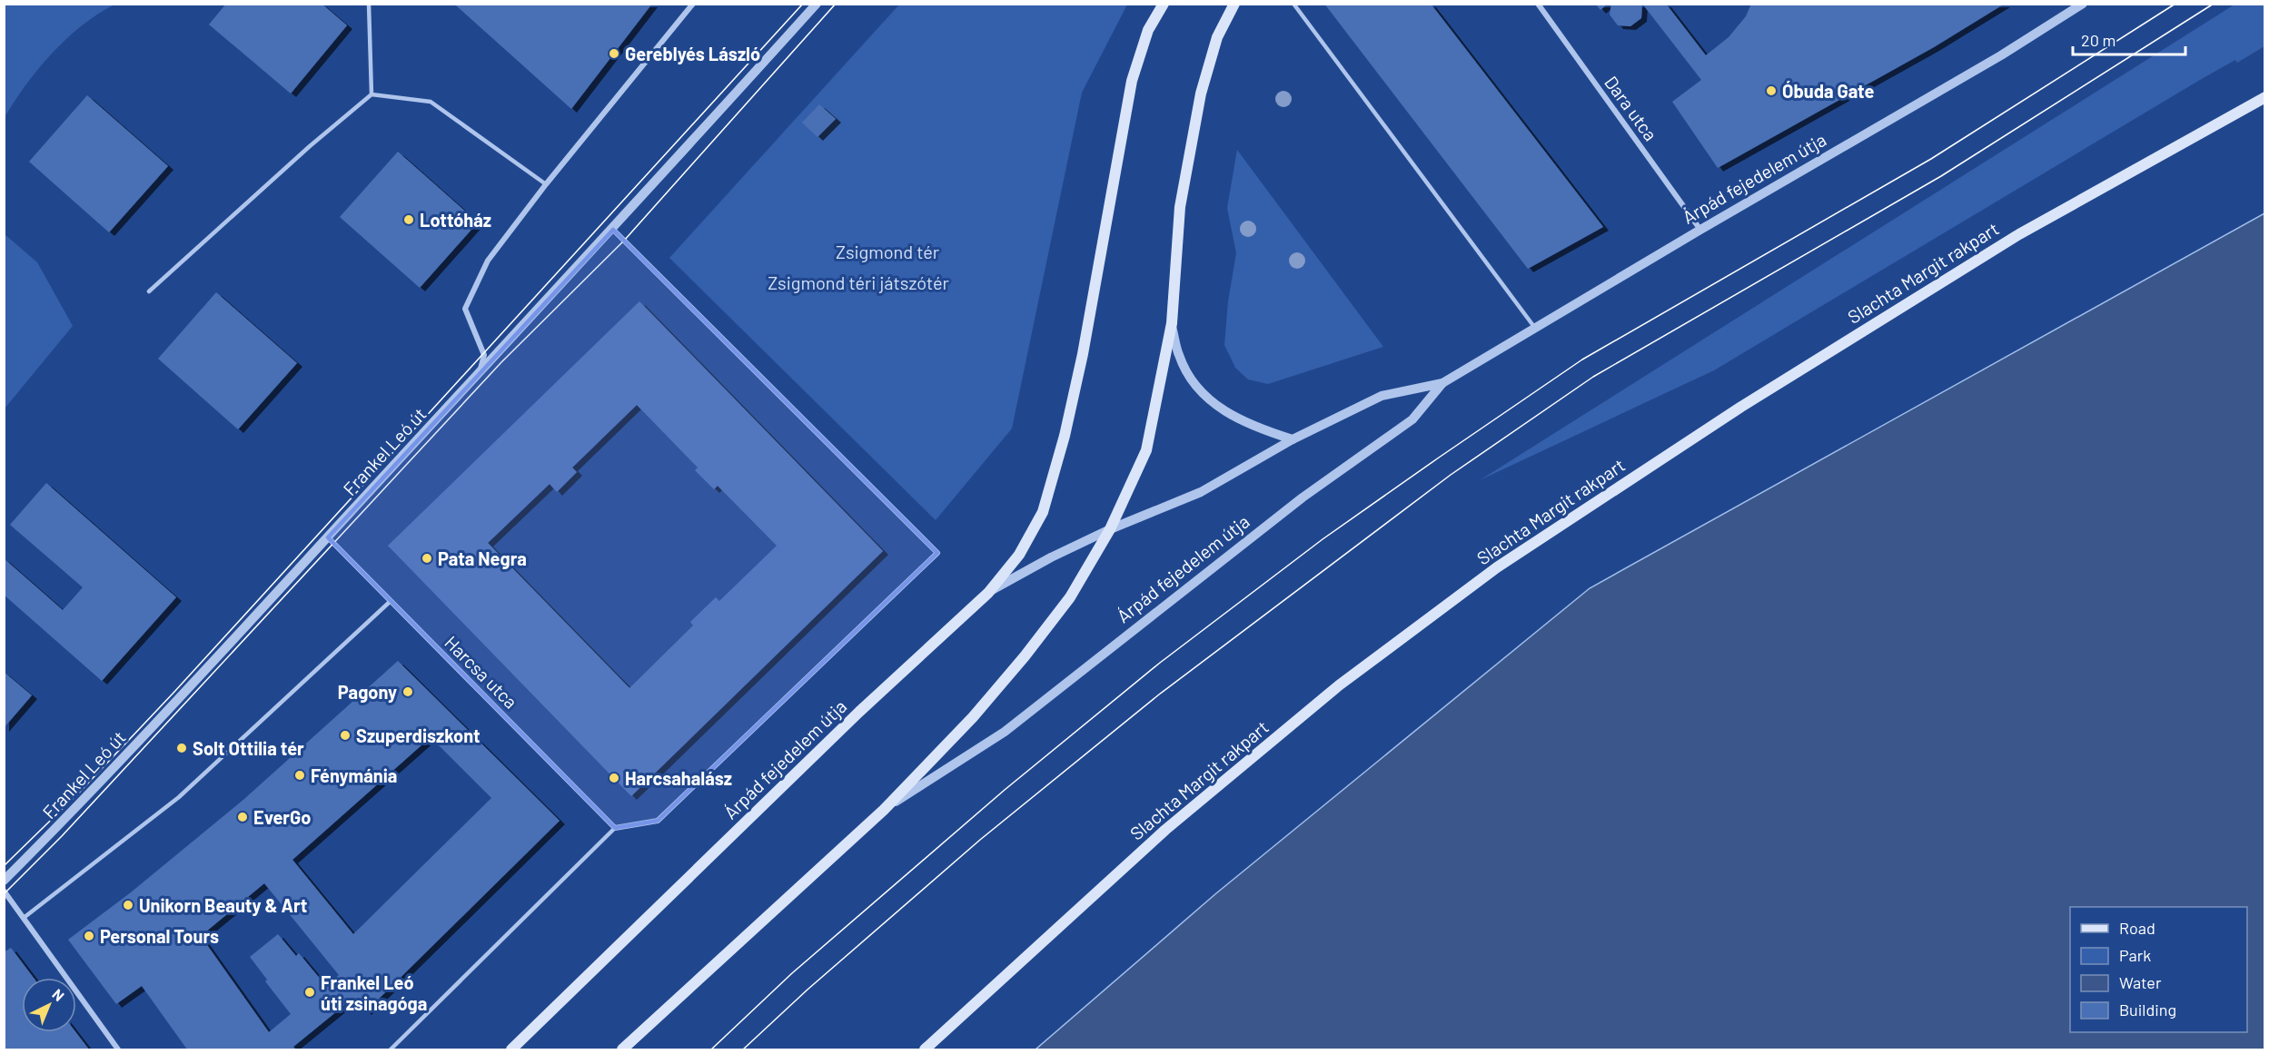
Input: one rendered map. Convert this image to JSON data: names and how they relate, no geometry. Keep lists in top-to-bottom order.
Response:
{
  "streets": {
    "main road": ["Árpád fejedelem útja", "Slachta Margit rakpart"],
    "street": ["Dara utca", "Frankel Leó út", "Harcsa utca"]
  },
  "crossings": [
    ["Dara utca", "Árpád fejedelem útja"],
    ["Frankel Leó út", "Harcsa utca"]
  ],
  "parks": ["Zsigmond tér", "Zsigmond téri játszótér"],
  "places": [
    "Gereblyés László",
    "Óbuda Gate",
    "Lottóház",
    "Pata Negra",
    "Pagony",
    "Szuperdiszkont",
    "Solt Ottilia tér",
    "Fénymánia",
    "Harcsahalász",
    "EverGo",
    "Unikorn Beauty & Art",
    "Personal Tours",
    "Frankel Leó úti zsinagóga"
  ],
  "legend": [
    "Road",
    "Park",
    "Water",
    "Building"
  ],
  "scale_bar": "20 m",
  "north": "top right"
}
